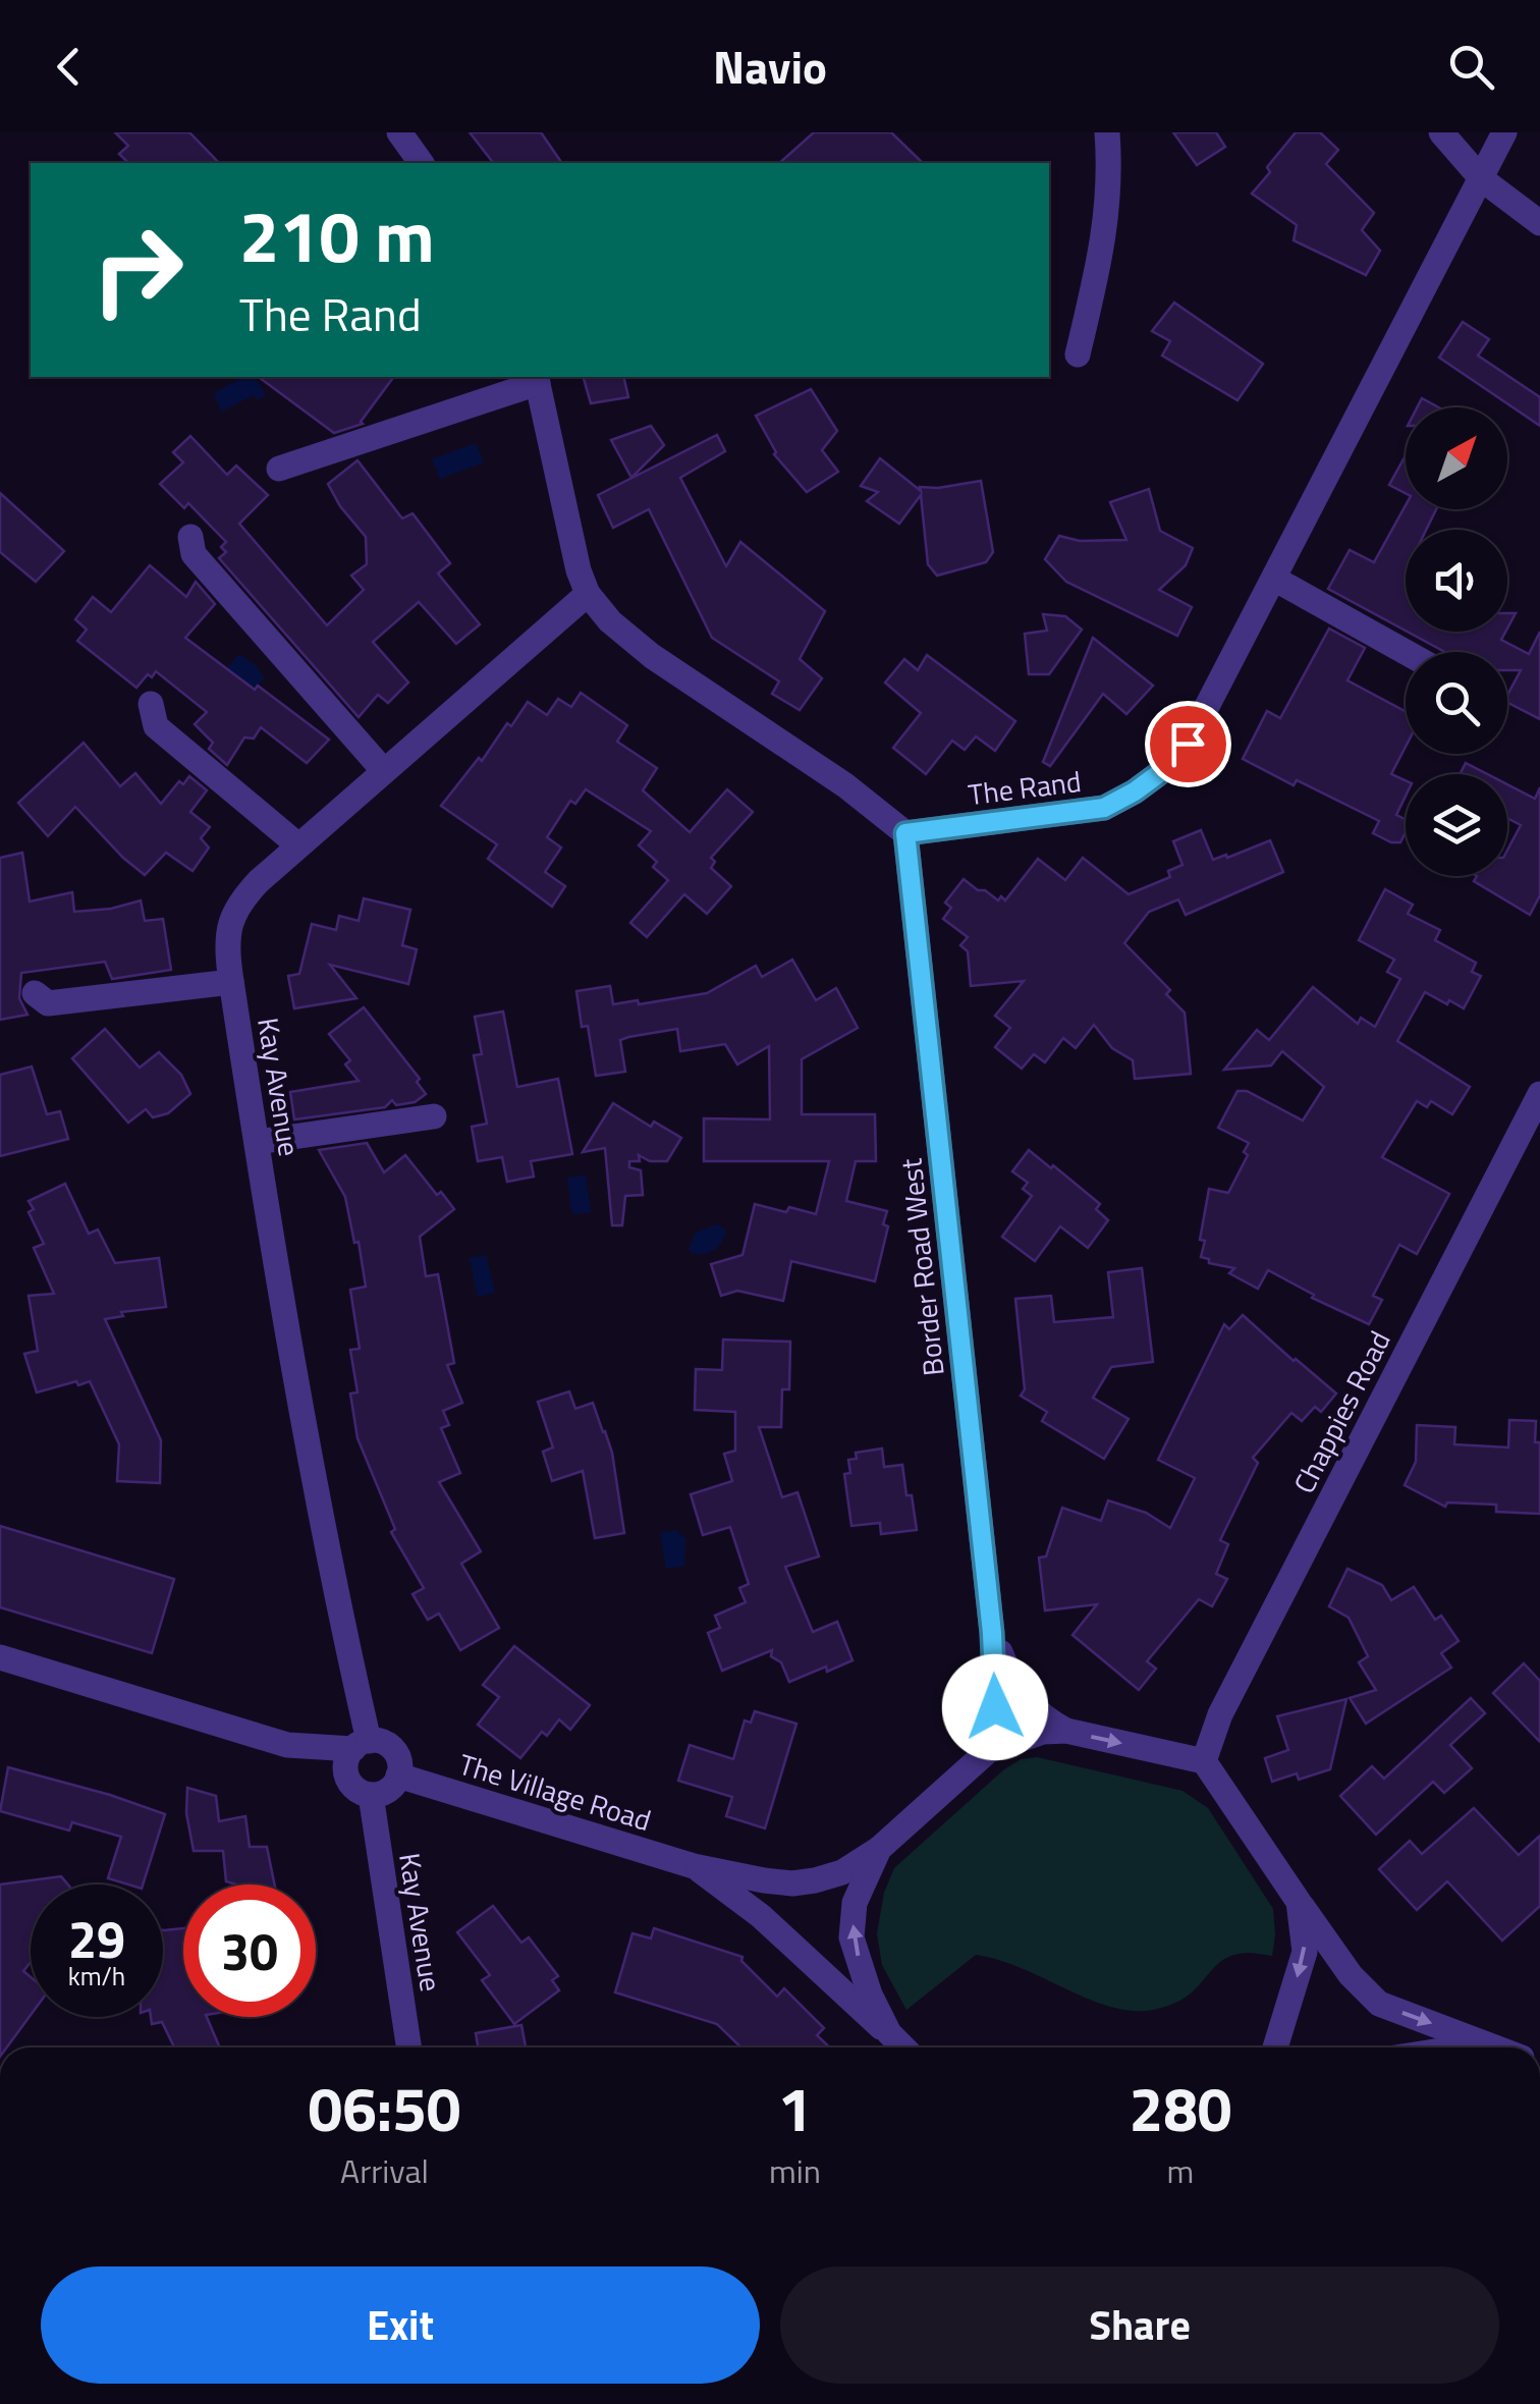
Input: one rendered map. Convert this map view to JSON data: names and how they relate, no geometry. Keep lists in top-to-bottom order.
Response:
{
  "streets": {
    "street": [
      "The Rand",
      "Kay Avenue",
      "Border Road West",
      "Chappies Road",
      "The Village Road"
    ]
  },
  "crossings": [
    ["The Rand", "Border Road West"],
    ["Kay Avenue", "The Village Road"]
  ],
  "north": "top right",
  "page": {
    "header": "Navio",
    "turn": ["210 m", "The Rand"],
    "speed": "29 km/h",
    "limit": "30",
    "eta": [
      "06:50",
      "Arrival",
      "1",
      "min",
      "280",
      "m"
    ],
    "buttons": ["Exit", "Share"]
  }
}
